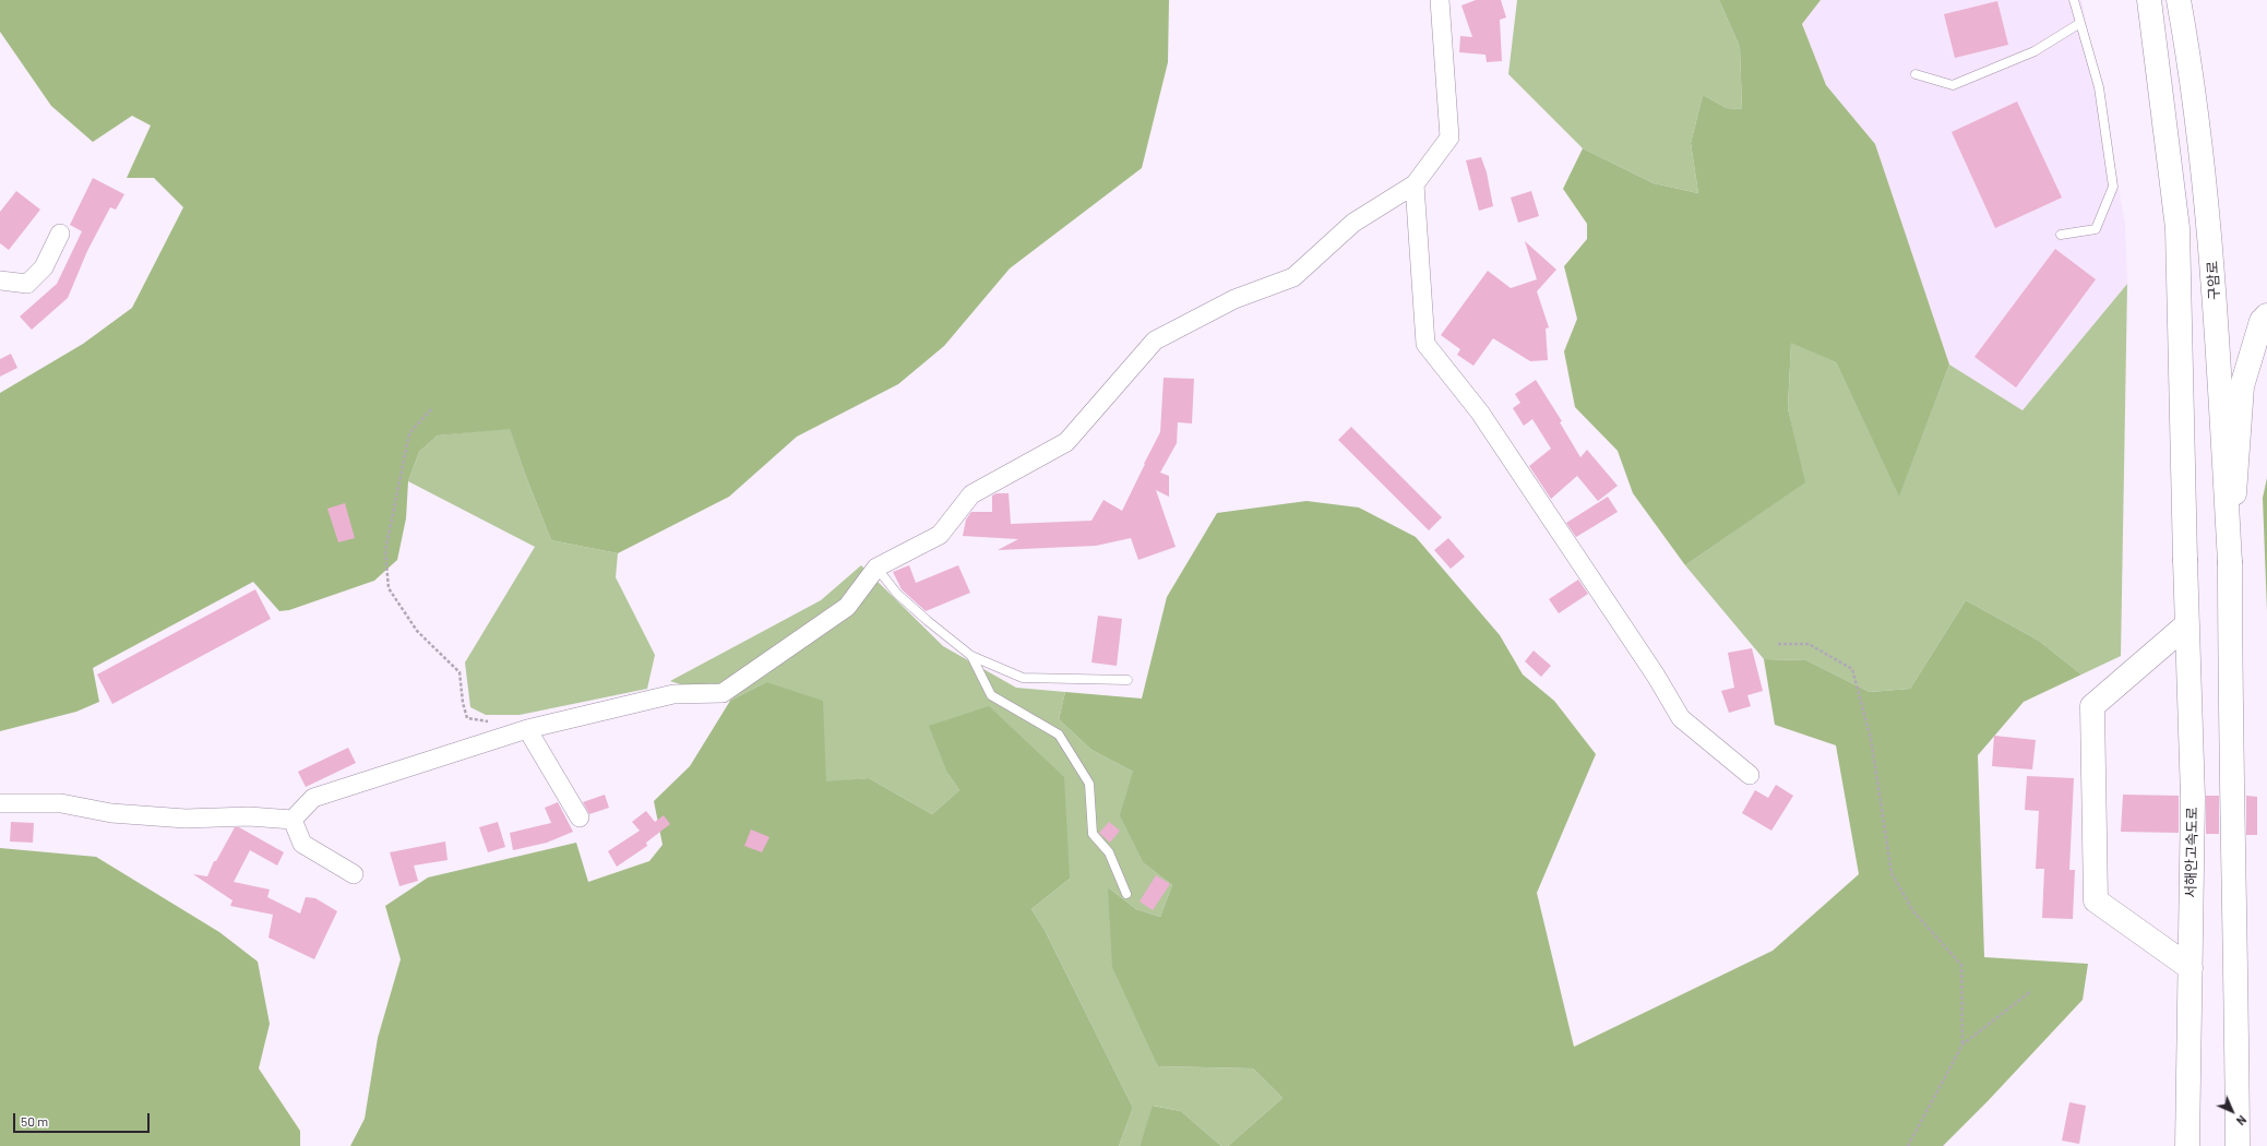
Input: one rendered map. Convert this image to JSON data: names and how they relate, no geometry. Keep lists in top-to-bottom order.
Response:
{
  "streets": {
    "main road": ["구암로", "서해안고속도로"]
  },
  "scale_bar": "50 m",
  "north": "bottom right"
}
